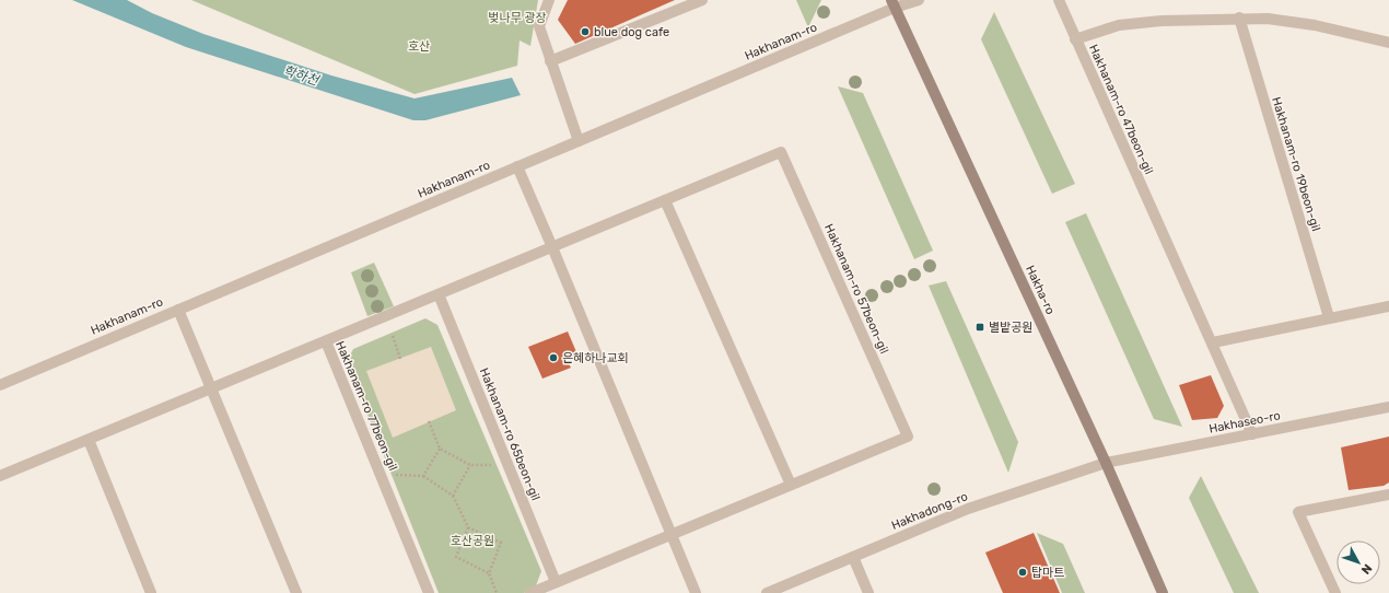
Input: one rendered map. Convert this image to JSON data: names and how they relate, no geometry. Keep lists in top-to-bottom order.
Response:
{
  "streets": {
    "street": [
      "Hakhanam-ro",
      "Hakhanam-ro 47beon-gil",
      "Hakhanam-ro 19beon-gil",
      "Hakhanam-ro 57beon-gil",
      "Hakha-ro",
      "Hakhanam-ro 77beon-gil",
      "Hakhaseo-ro",
      "Hakhanam-ro 65beon-gil",
      "Hakhadong-ro"
    ]
  },
  "crossings": [
    ["Hakhanam-ro", "Hakha-ro"],
    ["Hakhanam-ro 47beon-gil", "Hakhanam-ro 19beon-gil"],
    ["Hakhanam-ro 47beon-gil", "Hakhaseo-ro"],
    ["Hakha-ro", "Hakhaseo-ro"],
    ["Hakha-ro", "Hakhadong-ro"],
    ["Hakhaseo-ro", "Hakhadong-ro"]
  ],
  "water": ["학하천"],
  "parks": ["벚나무 광장", "호산", "호산공원"],
  "places": {
    "other": ["blue dog cafe", "은혜하나교회", "탑마트"],
    "transit": ["별밭공원"]
  },
  "north": "bottom right"
}
